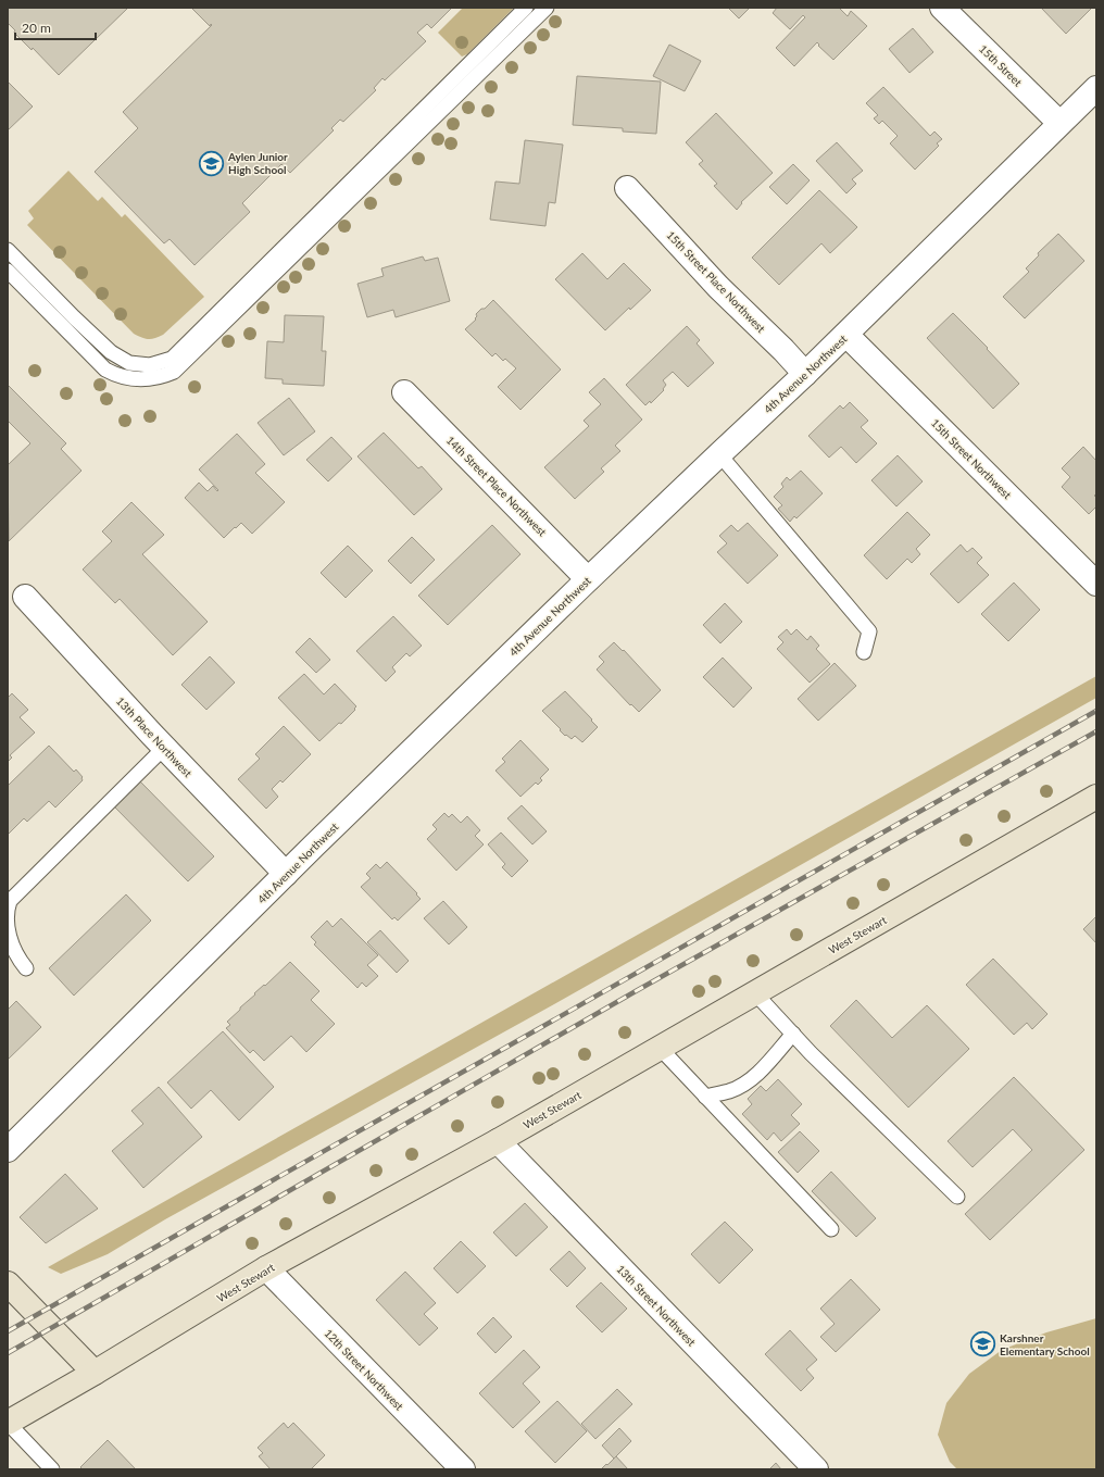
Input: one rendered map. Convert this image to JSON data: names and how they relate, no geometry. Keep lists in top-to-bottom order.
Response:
{
  "streets": {
    "street": [
      "15th Street",
      "15th Street Place Northwest",
      "4th Avenue Northwest",
      "15th Street Northwest",
      "14th Street Place Northwest",
      "13th Place Northwest",
      "West Stewart",
      "13th Street Northwest",
      "12th Street Northwest"
    ]
  },
  "crossings": [
    ["15th Street", "4th Avenue Northwest"],
    ["15th Street Place Northwest", "4th Avenue Northwest"],
    ["4th Avenue Northwest", "15th Street Northwest"],
    ["4th Avenue Northwest", "14th Street Place Northwest"],
    ["4th Avenue Northwest", "13th Place Northwest"],
    ["West Stewart", "13th Street Northwest"],
    ["West Stewart", "12th Street Northwest"]
  ],
  "places": {
    "school or university": ["Aylen Junior High School", "Karshner Elementary School"]
  },
  "scale_bar": "20 m"
}
